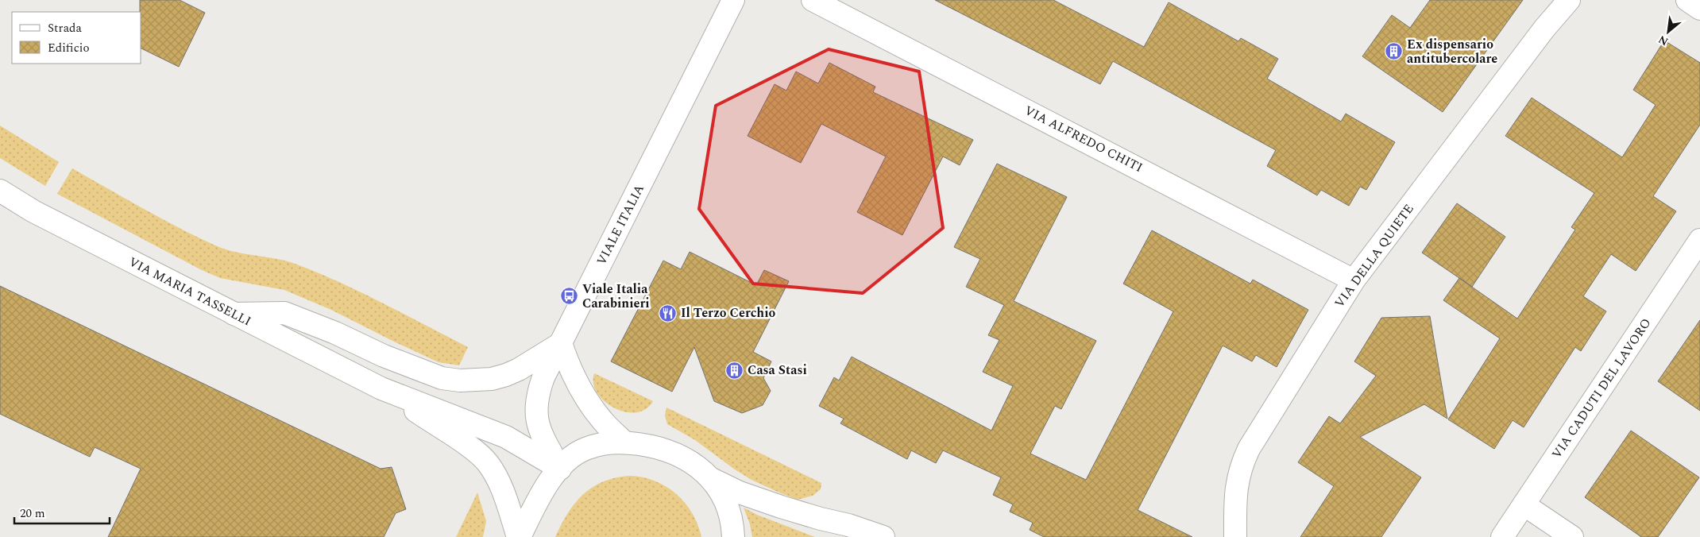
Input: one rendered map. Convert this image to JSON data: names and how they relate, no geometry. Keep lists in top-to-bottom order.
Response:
{
  "streets": {
    "street": [
      "VIA ALFREDO CHITI",
      "VIALE ITALIA",
      "VIA DELLA QUIETE",
      "VIA MARIA TASSELLI",
      "VIA CADUTI DEL LAVORO"
    ]
  },
  "crossings": [
    ["VIA ALFREDO CHITI", "VIA DELLA QUIETE"],
    ["VIALE ITALIA", "VIA MARIA TASSELLI"]
  ],
  "places": {
    "building": ["Ex dispensario antitubercolare", "Casa Stasi"],
    "bus stop": ["Viale Italia Carabinieri"],
    "restaurant": ["Il Terzo Cerchio"]
  },
  "legend": ["Strada", "Edificio"],
  "scale_bar": "20 m",
  "north": "bottom left"
}
